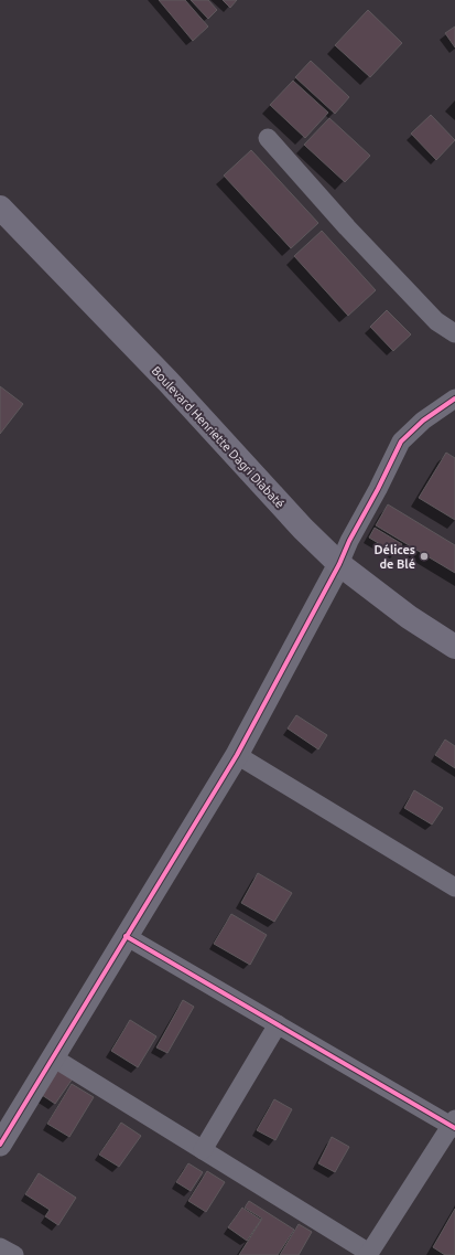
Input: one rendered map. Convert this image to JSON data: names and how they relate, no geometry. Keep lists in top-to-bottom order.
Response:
{
  "streets": {
    "main road": ["Boulevard Henriette Dagri Diabaté"]
  },
  "places": ["Délices de Blé"]
}
